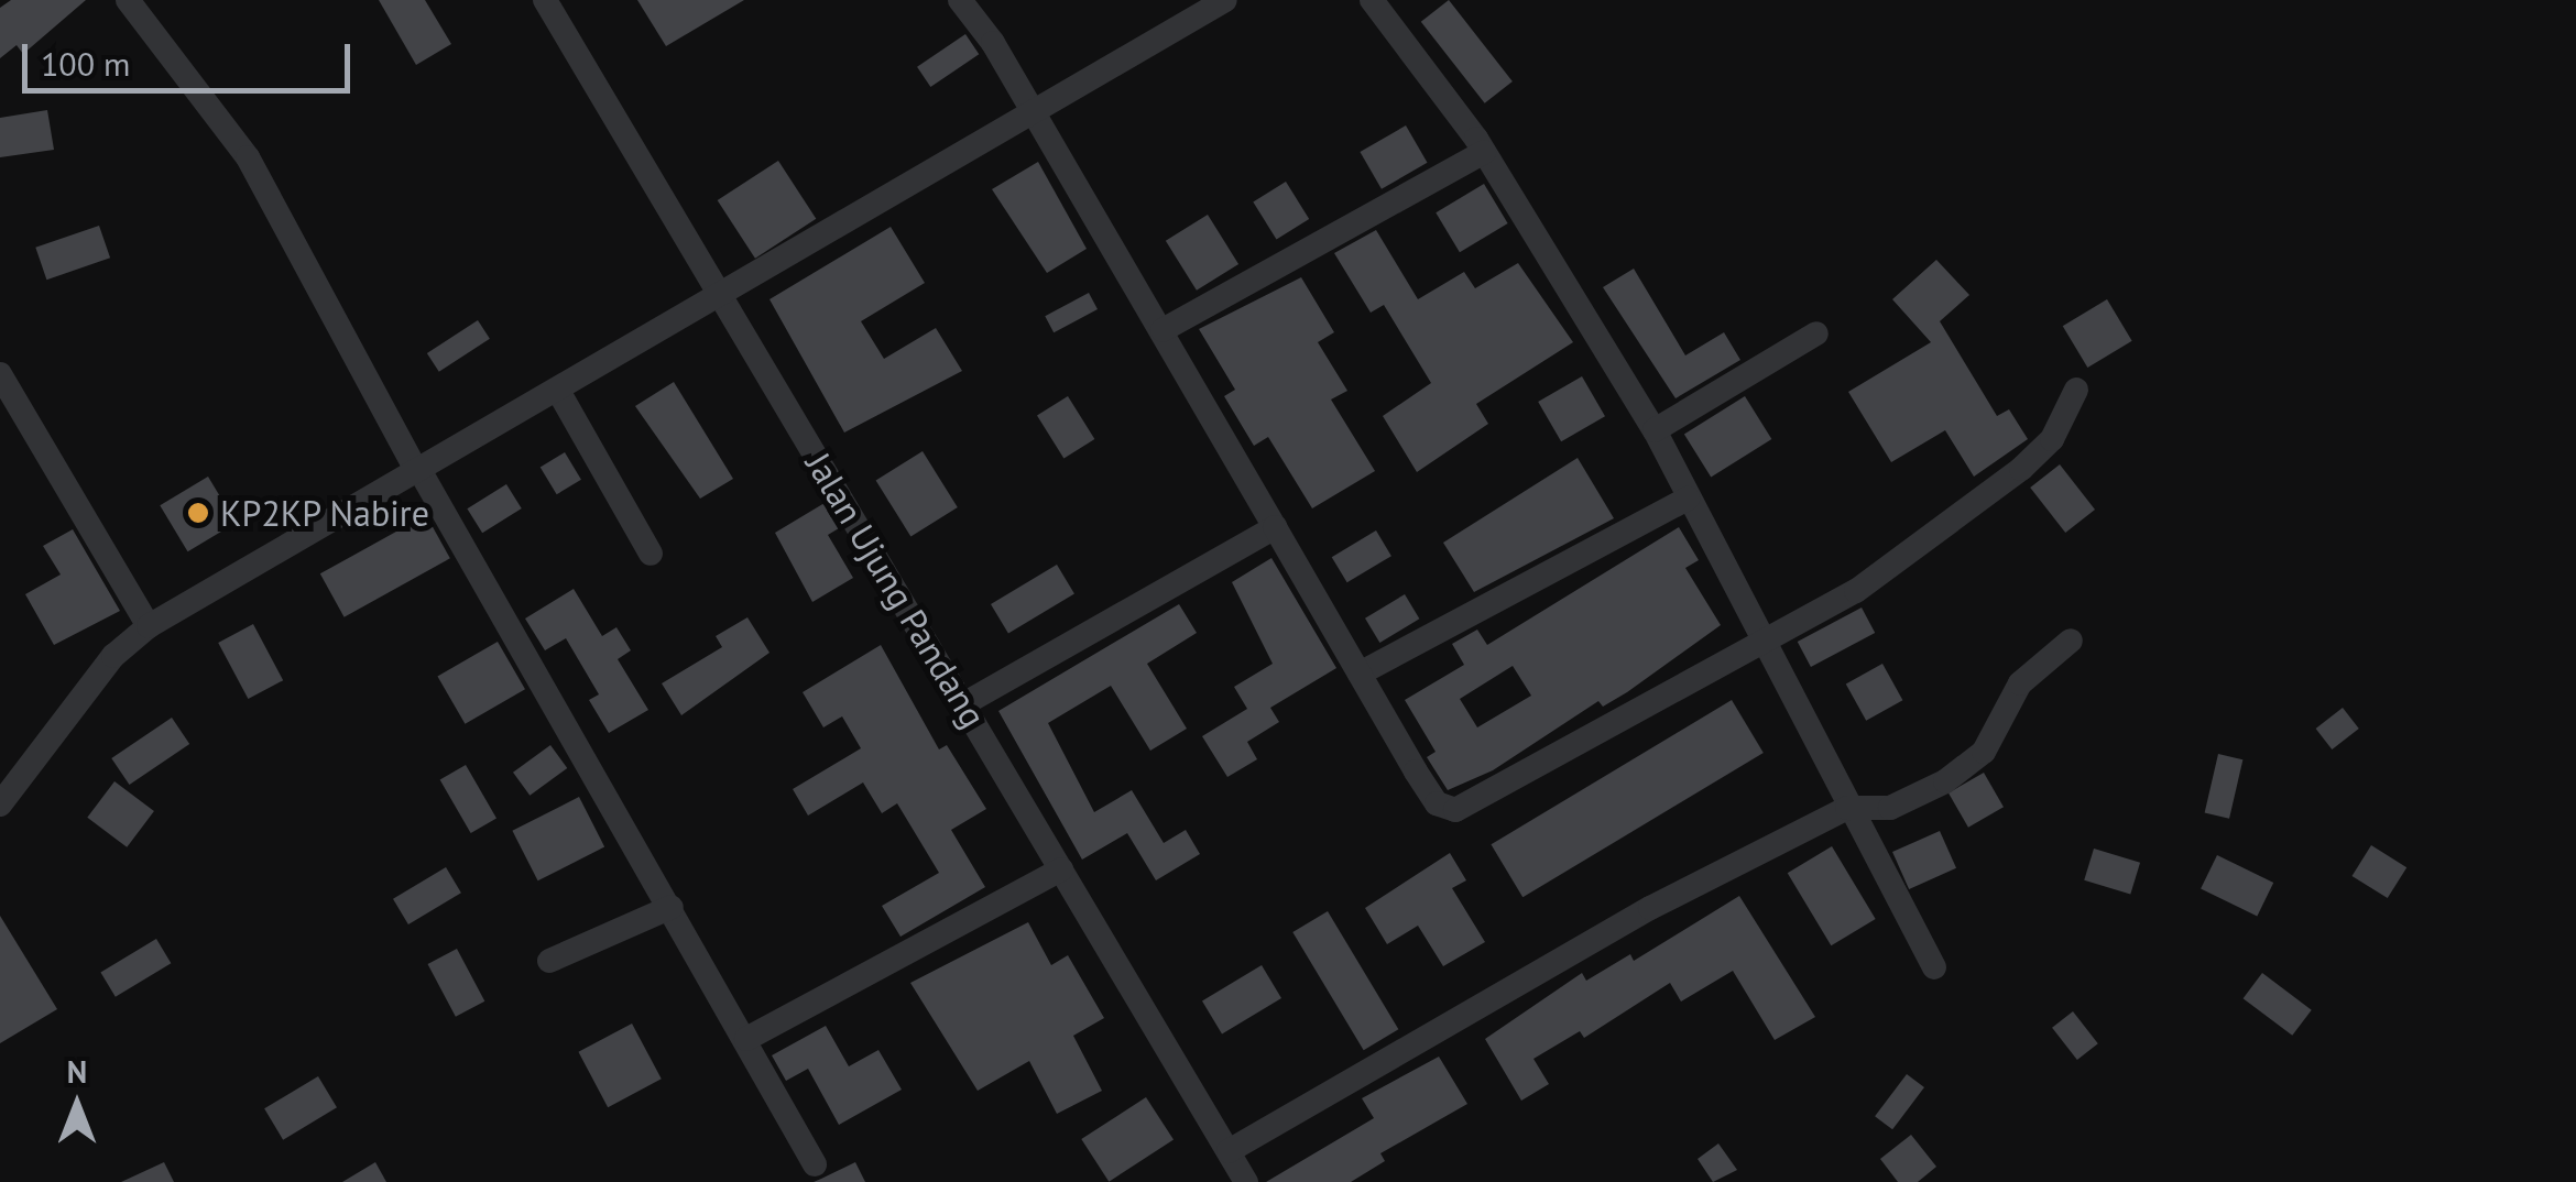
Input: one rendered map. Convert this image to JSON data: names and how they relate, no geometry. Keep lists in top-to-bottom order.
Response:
{
  "streets": {
    "street": ["Jalan Ujung Pandang"]
  },
  "places": ["KP2KP Nabire"],
  "scale_bar": "100 m",
  "north": "top"
}
